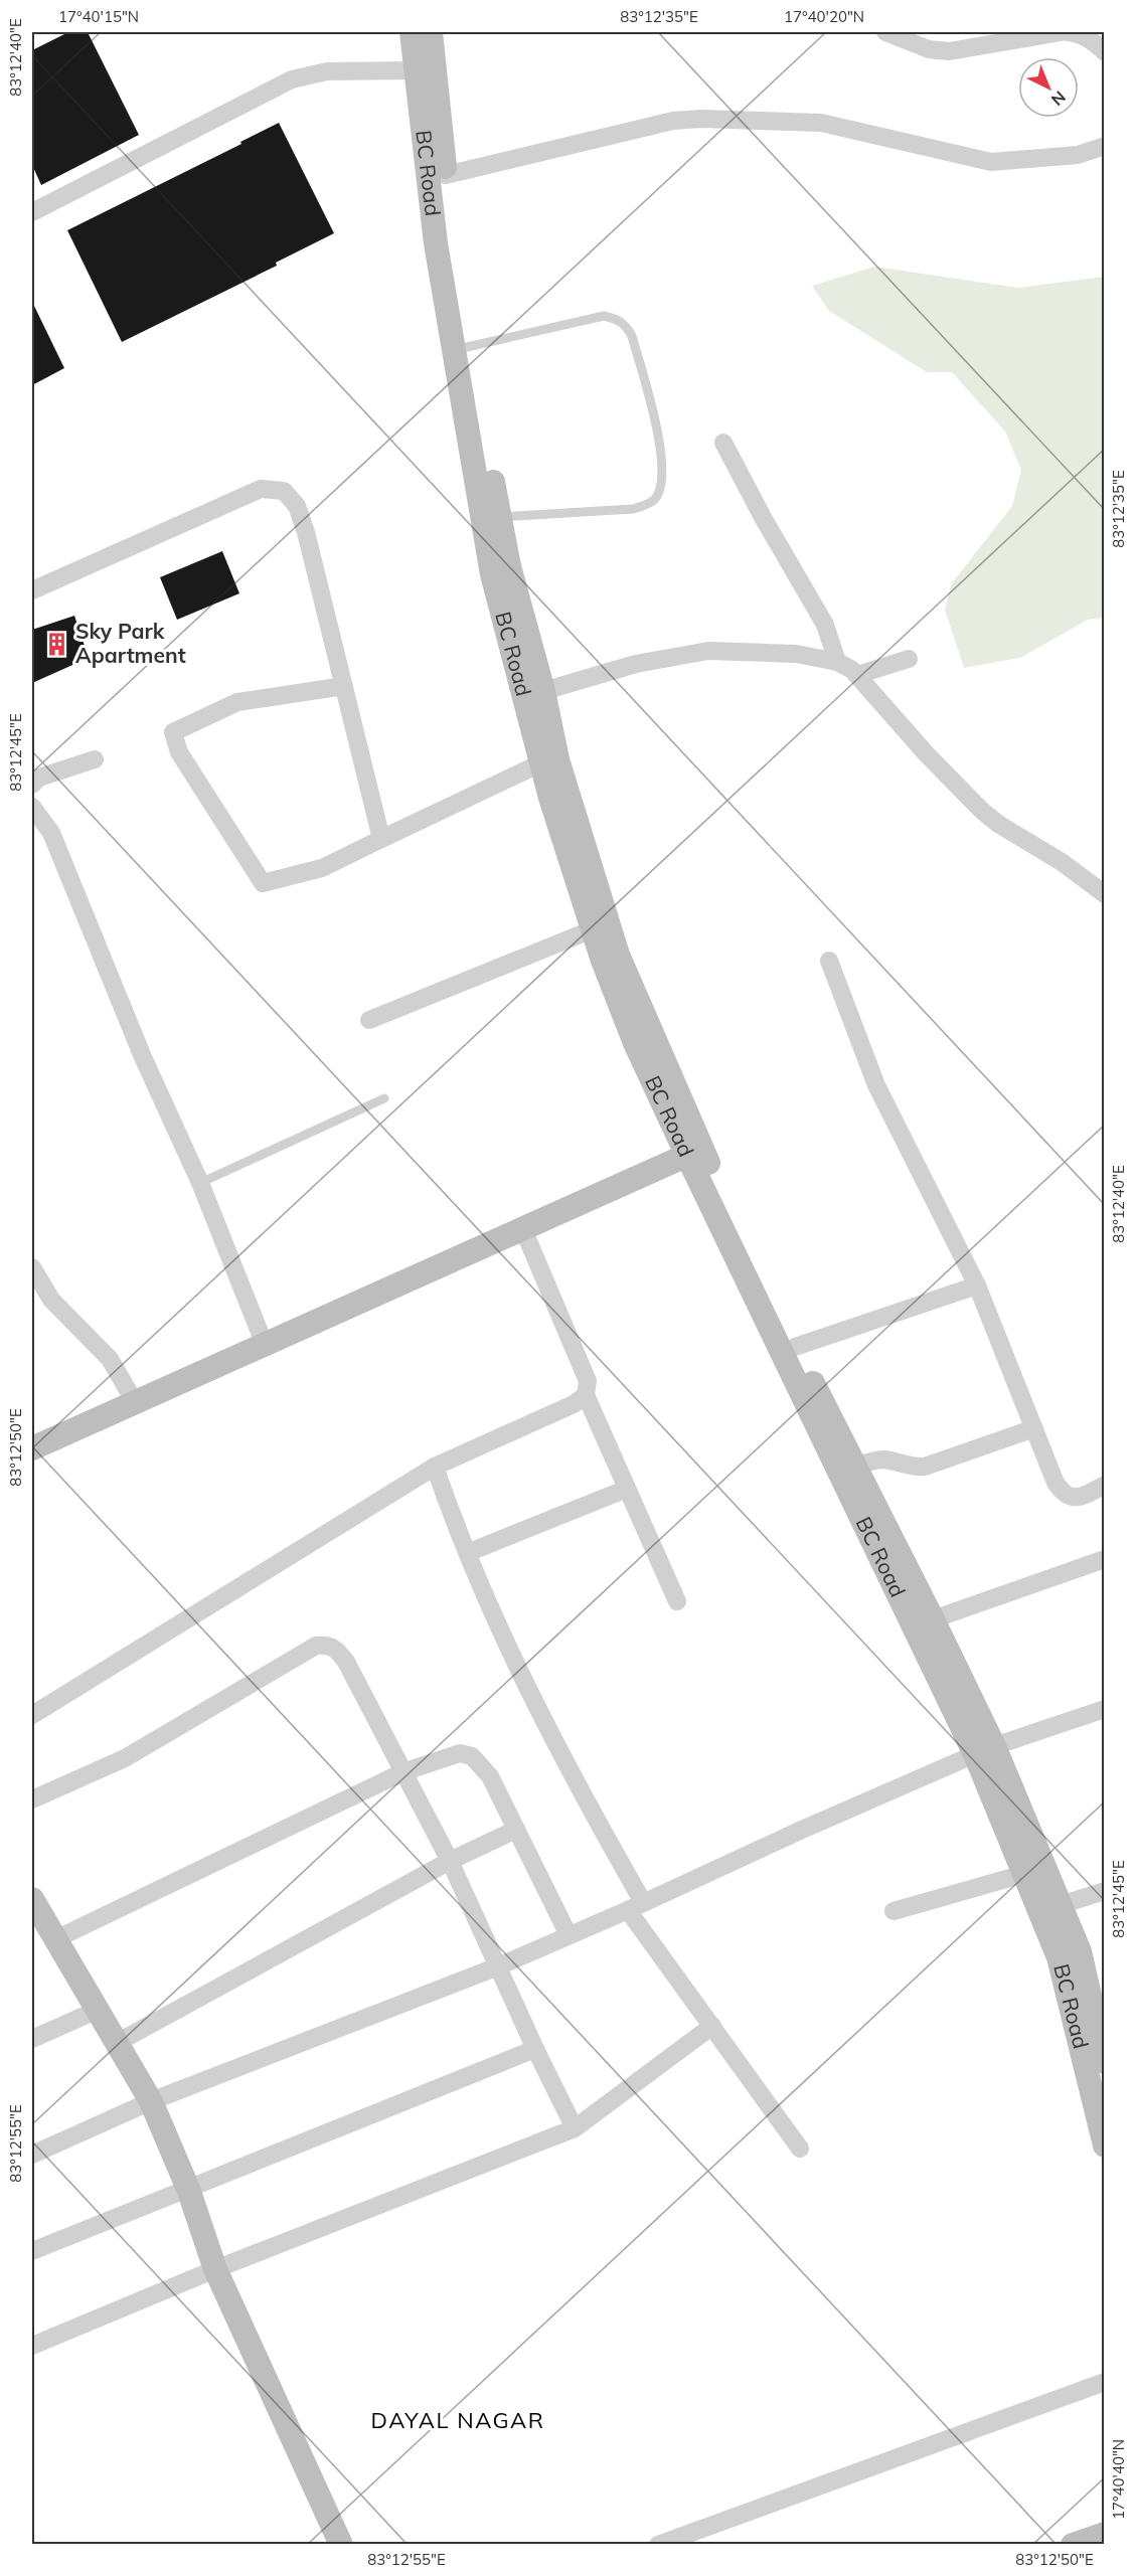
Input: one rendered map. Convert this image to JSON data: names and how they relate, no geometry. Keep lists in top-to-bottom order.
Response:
{
  "streets": {
    "street": ["BC Road"]
  },
  "districts": ["DAYAL NAGAR"],
  "places": {
    "building": ["Sky Park Apartment"]
  },
  "north": "bottom right",
  "coordinates": [
    "17°40'15\"N",
    "83°12'35\"E",
    "17°40'20\"N",
    "83°12'40\"E",
    "83°12'45\"E",
    "83°12'50\"E",
    "83°12'55\"E",
    "17°40'40\"N"
  ]
}
